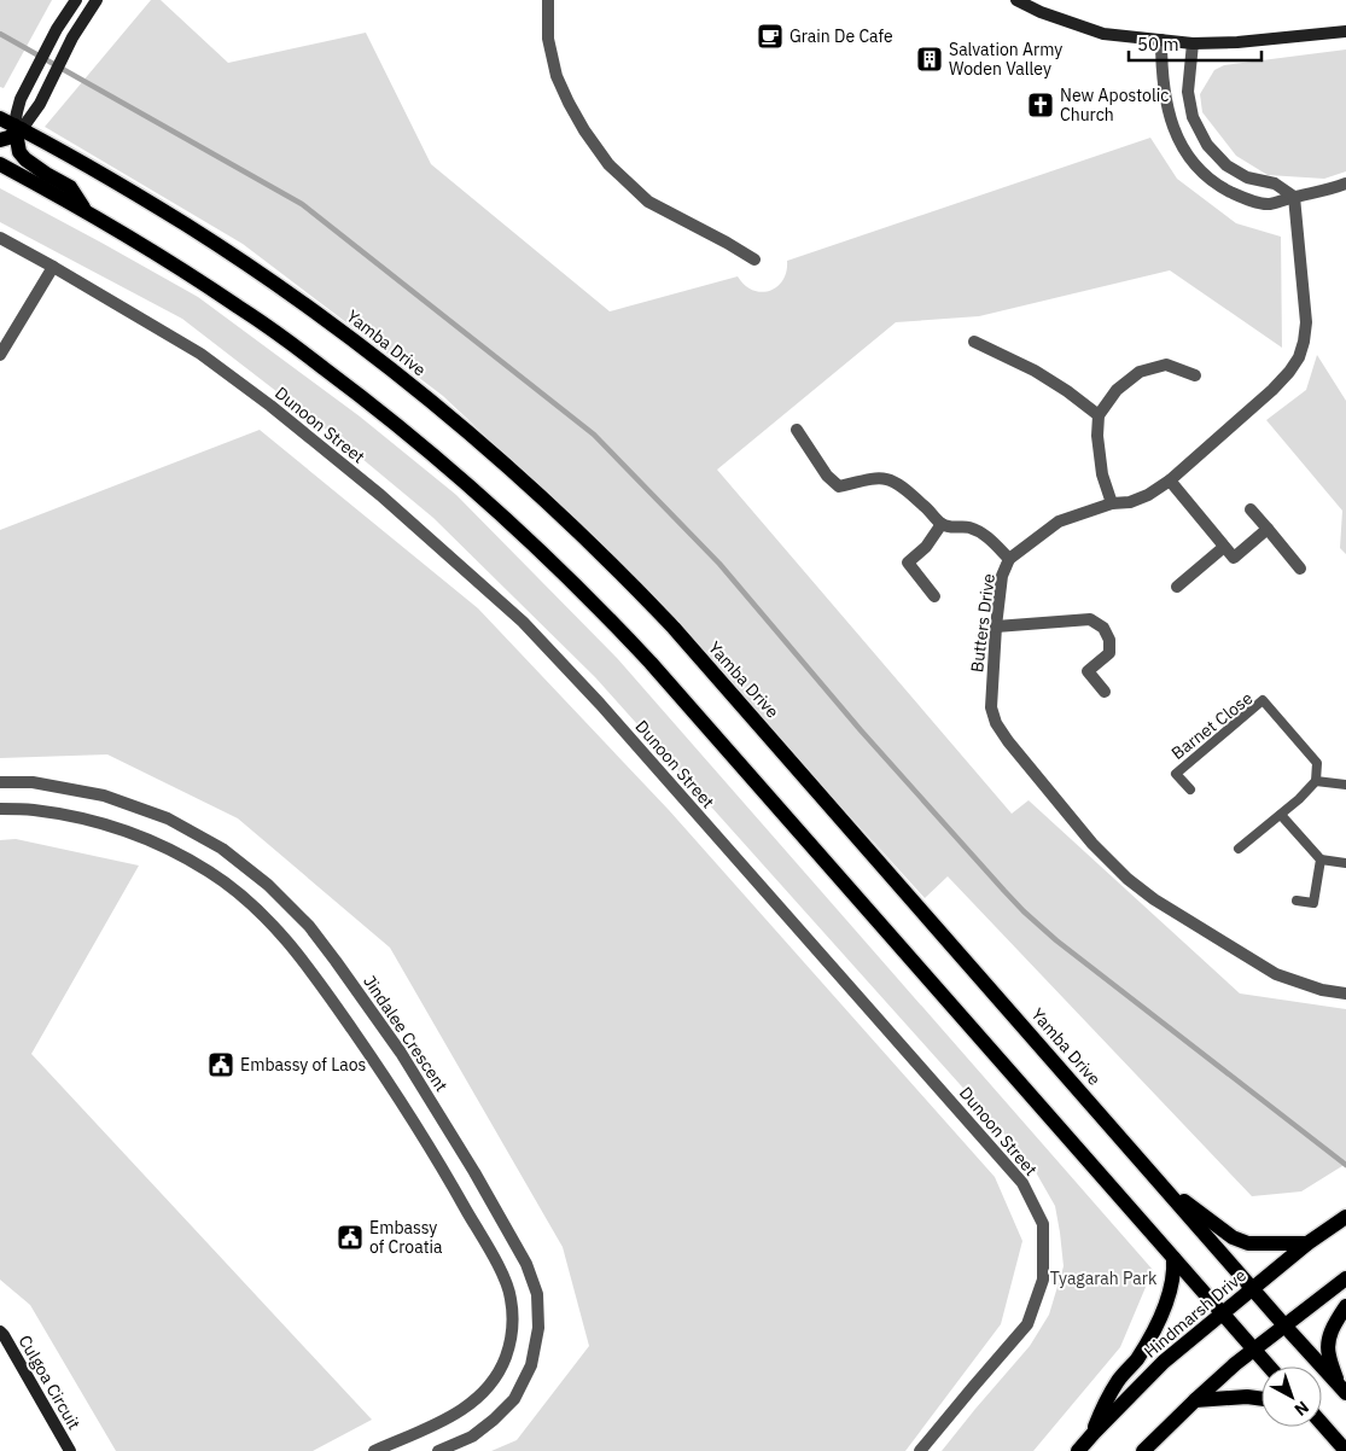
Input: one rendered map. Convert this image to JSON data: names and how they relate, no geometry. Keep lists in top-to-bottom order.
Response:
{
  "streets": {
    "main road": ["Yamba Drive", "Hindmarsh Drive"],
    "street": [
      "Dunoon Street",
      "Butters Drive",
      "Jindalee Crescent",
      "Culgoa Circuit"
    ],
    "lane": ["Barnet Close"]
  },
  "crossings": [
    ["Yamba Drive", "Hindmarsh Drive"]
  ],
  "parks": ["Tyagarah Park"],
  "places": {
    "cafe": ["Grain De Cafe"],
    "building": ["Salvation Army Woden Valley"],
    "church": ["New Apostolic Church"],
    "public building": ["Embassy of Laos", "Embassy of Croatia"]
  },
  "scale_bar": "50 m",
  "north": "bottom right"
}
